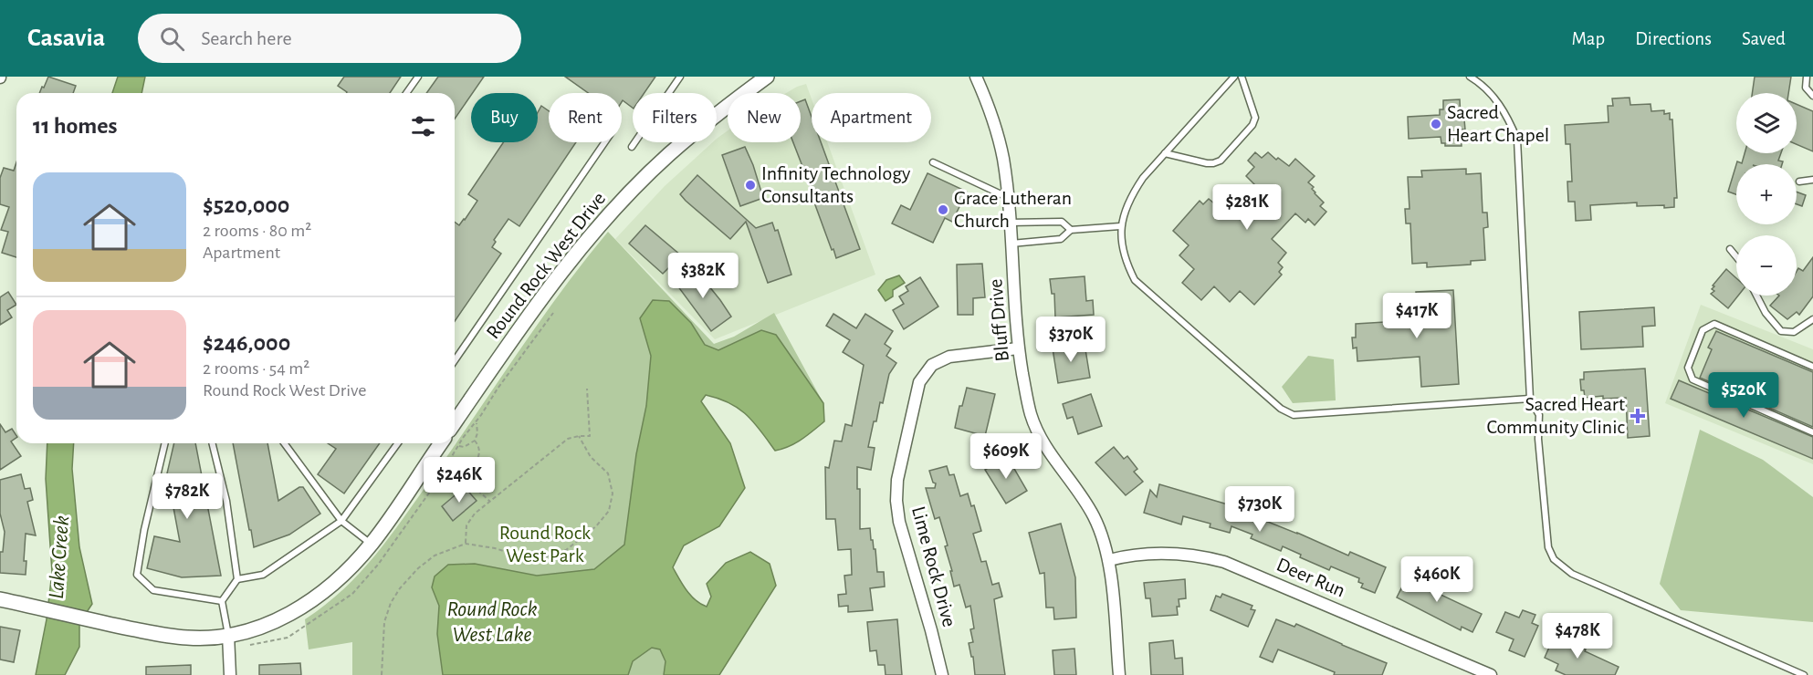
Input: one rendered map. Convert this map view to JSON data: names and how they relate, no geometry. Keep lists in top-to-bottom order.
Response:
{
  "streets": {
    "street": [
      "Round Rock West Drive",
      "Bluff Drive",
      "Lime Rock Drive",
      "Deer Run"
    ]
  },
  "crossings": [
    ["Bluff Drive", "Lime Rock Drive"],
    ["Bluff Drive", "Deer Run"]
  ],
  "water": ["Lake Creek", "Round Rock West Lake"],
  "parks": ["Round Rock West Park"],
  "places": {
    "other": ["Sacred Heart Chapel", "Infinity Technology Consultants", "Grace Lutheran Church"],
    "health": ["Sacred Heart Community Clinic"]
  },
  "page": {
    "header": "Casavia",
    "search": "Search here",
    "nav": ["Map", "Directions", "Saved"],
    "map_buttons": ["+", "−"],
    "chip": [
      "Buy",
      "Rent",
      "Filters",
      "New",
      "Apartment"
    ],
    "heading": "11 homes",
    "list": [
      {
        "name": "$520,000",
        "note": "2 rooms · 80 m² · Apartment"
      },
      {
        "name": "$246,000",
        "note": "2 rooms · 54 m² · Round Rock West Drive"
      }
    ],
    "price": [
      "$281K",
      "$382K",
      "$417K",
      "$370K",
      "$520K",
      "$609K",
      "$246K",
      "$782K",
      "$730K",
      "$460K",
      "$478K"
    ]
  }
}
